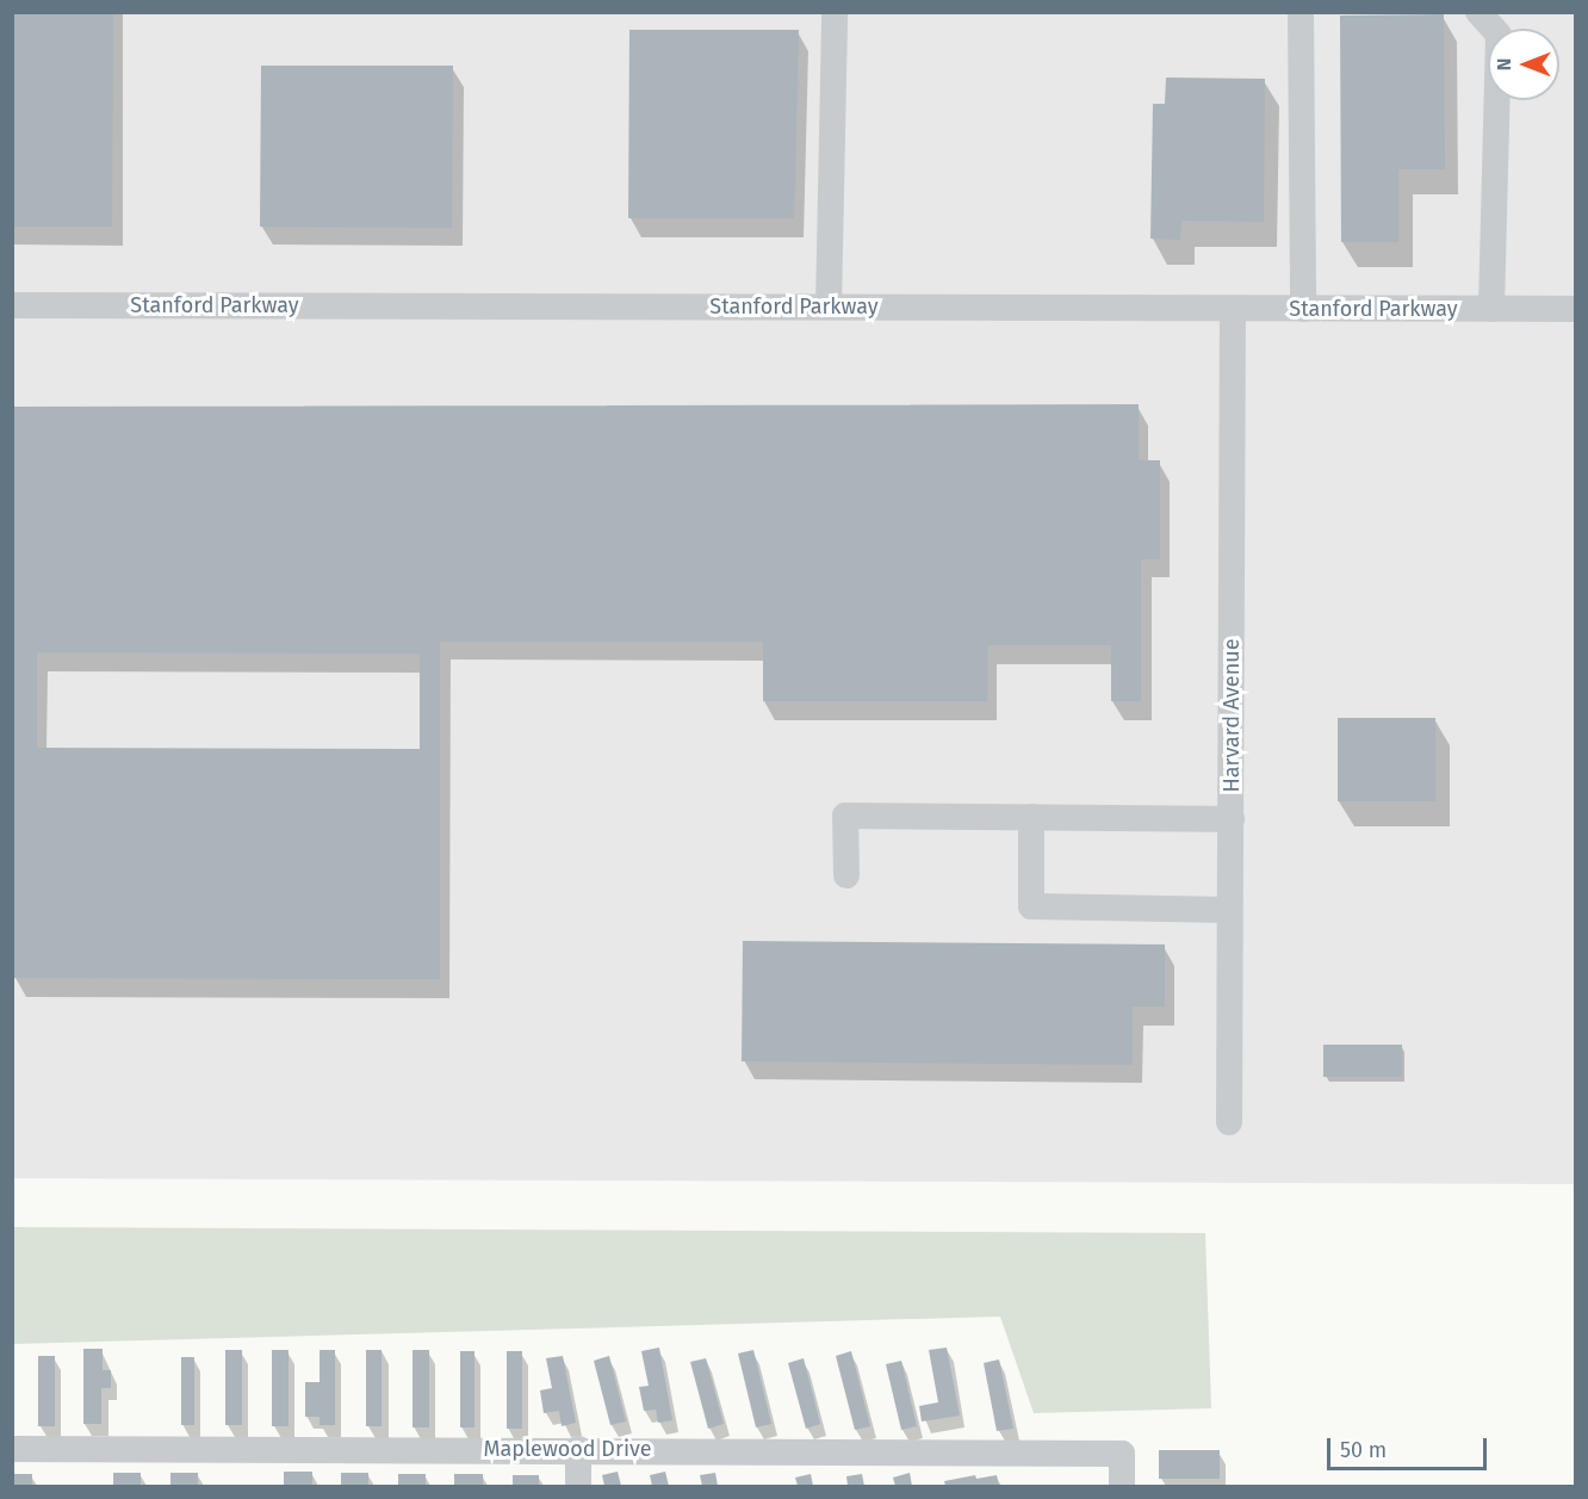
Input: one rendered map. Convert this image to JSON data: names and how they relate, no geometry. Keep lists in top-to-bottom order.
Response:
{
  "streets": {
    "street": ["Stanford Parkway", "Harvard Avenue", "Maplewood Drive"]
  },
  "crossings": [
    ["Stanford Parkway", "Harvard Avenue"]
  ],
  "scale_bar": "50 m",
  "north": "left"
}
